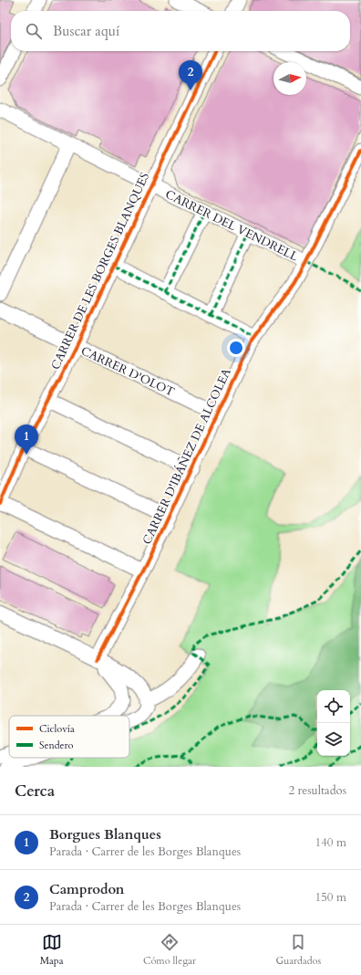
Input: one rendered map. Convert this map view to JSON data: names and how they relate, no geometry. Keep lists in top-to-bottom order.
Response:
{
  "streets": {
    "street": [
      "CARRER DEL VENDRELL",
      "CARRER DE LES BORGES BLANQUES",
      "CARRER D'OLOT",
      "CARRER D'IBÁÑEZ DE ALCOLEA"
    ]
  },
  "crossings": [
    ["CARRER DEL VENDRELL", "CARRER DE LES BORGES BLANQUES"],
    ["CARRER DEL VENDRELL", "CARRER D'IBÁÑEZ DE ALCOLEA"],
    ["CARRER DE LES BORGES BLANQUES", "CARRER D'OLOT"],
    ["CARRER D'OLOT", "CARRER D'IBÁÑEZ DE ALCOLEA"]
  ],
  "legend": ["Ciclovía", "Sendero"],
  "north": "right",
  "page": {
    "search": "Buscar aquí",
    "pins": ["2", "1"],
    "heading": ["Cerca", "2 resultados"],
    "list": [
      {
        "mark": "1",
        "name": "Borgues Blanques",
        "note": "Parada · Carrer de les Borges Blanques",
        "value": "140 m"
      },
      {
        "mark": "2",
        "name": "Camprodon",
        "note": "Parada · Carrer de les Borges Blanques",
        "value": "150 m"
      }
    ],
    "nav": ["Mapa", "Cómo llegar", "Guardados"]
  }
}
